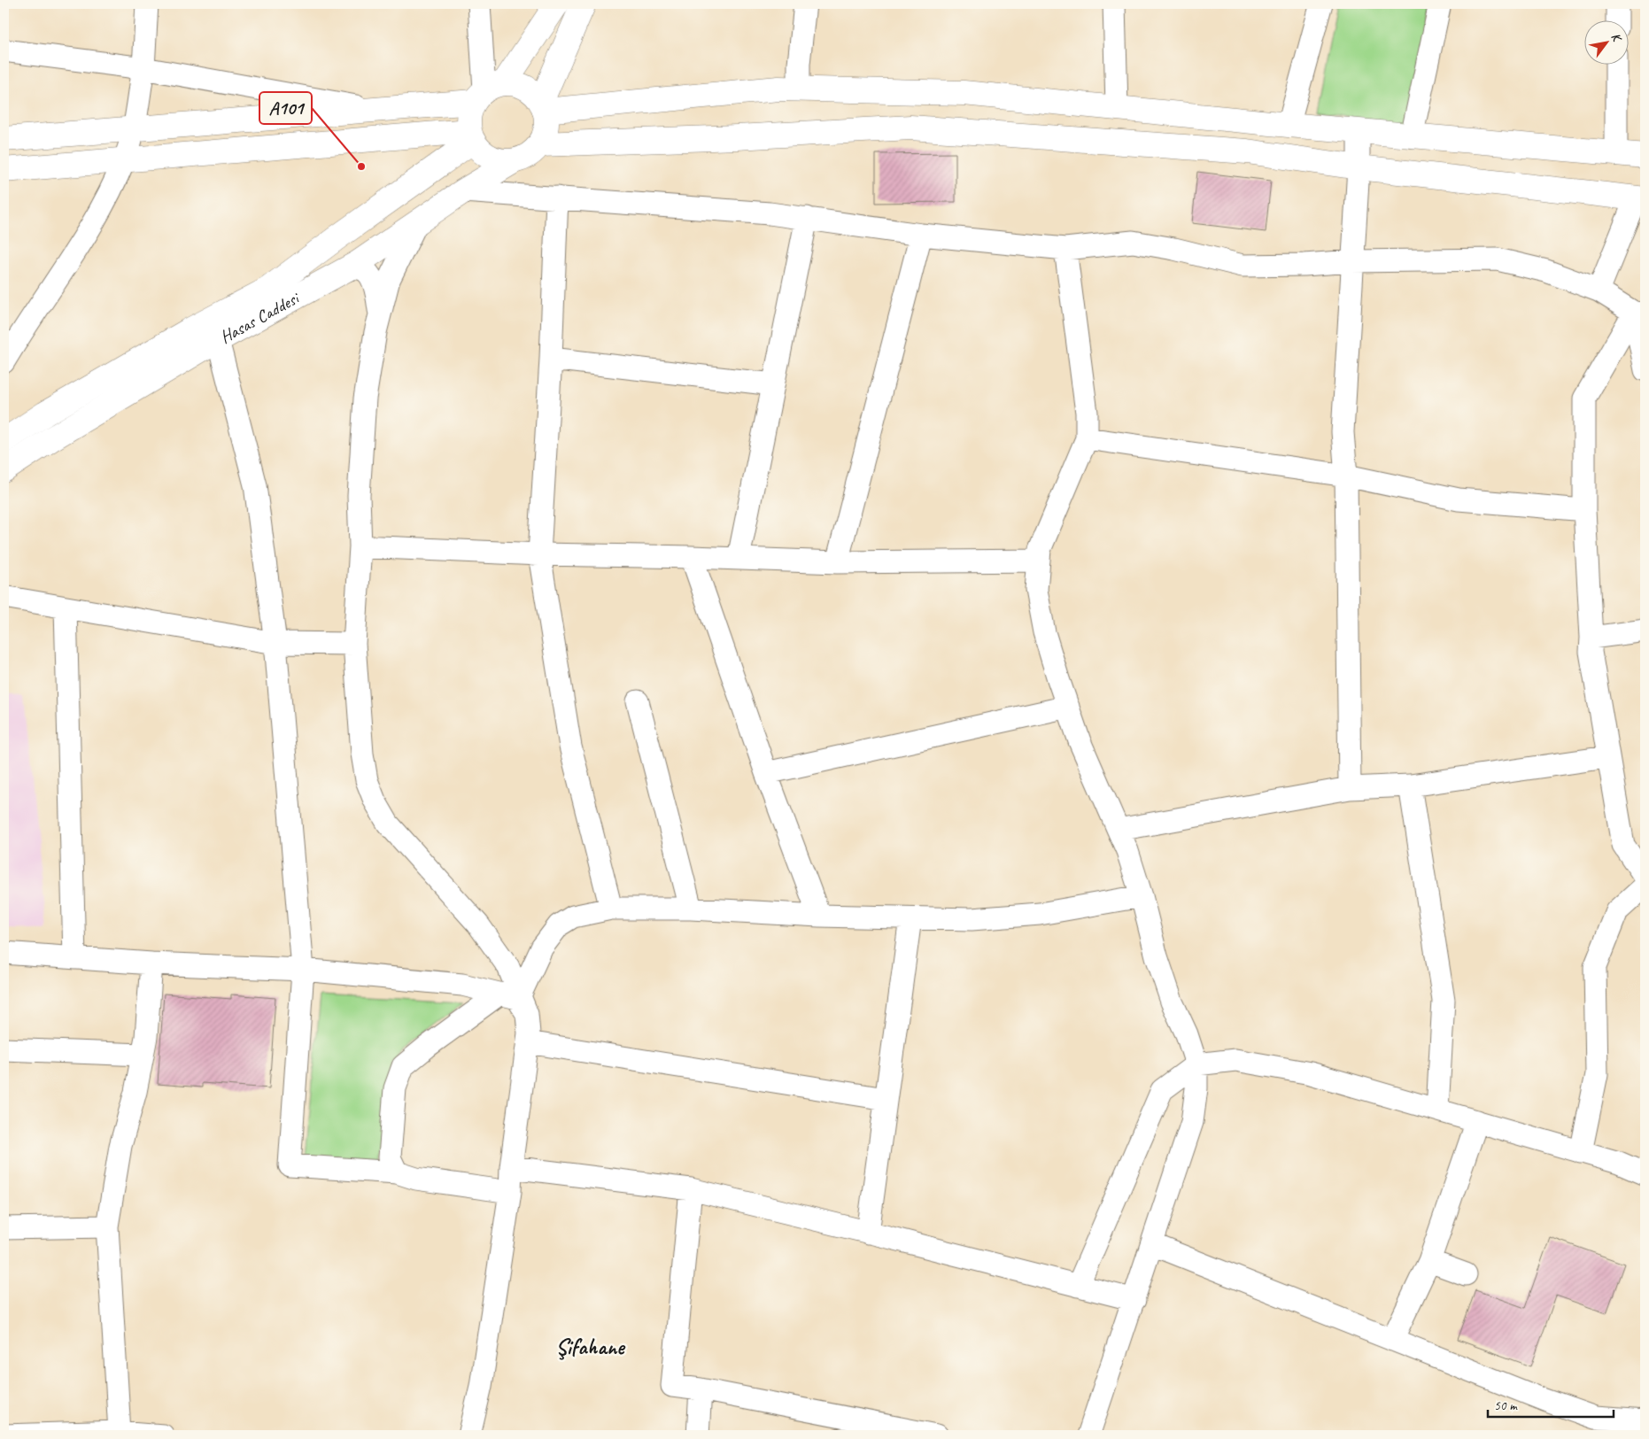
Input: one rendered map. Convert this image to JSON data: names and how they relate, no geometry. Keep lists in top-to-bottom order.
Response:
{
  "streets": {
    "main road": ["Hasas Caddesi"]
  },
  "districts": ["Şifahane"],
  "places": ["A101"],
  "scale_bar": "50 m",
  "north": "top right"
}
